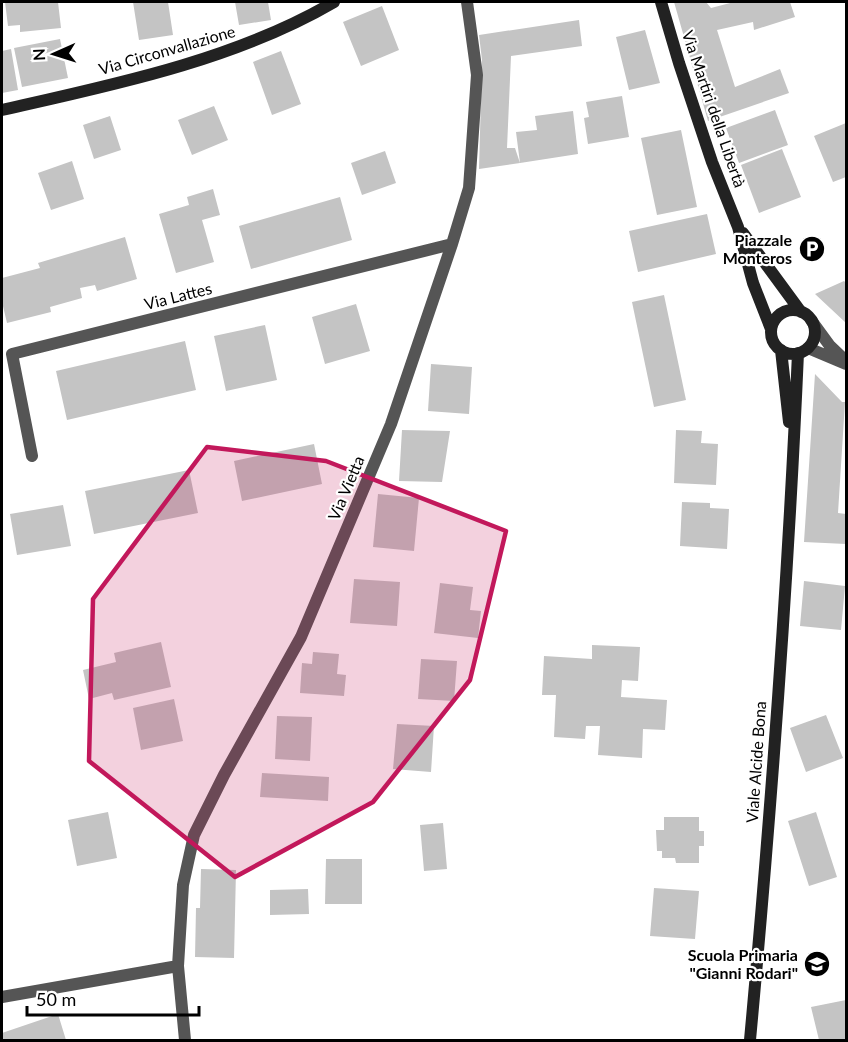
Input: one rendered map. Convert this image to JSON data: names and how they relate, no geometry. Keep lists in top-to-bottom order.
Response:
{
  "streets": {
    "street": [
      "Via Circonvallazione",
      "Via Martiri della Libertà",
      "Via Lattes",
      "Via Vietta",
      "Viale Alcide Bona"
    ]
  },
  "crossings": [
    ["Via Martiri della Libertà", "Viale Alcide Bona"],
    ["Via Lattes", "Via Vietta"]
  ],
  "places": {
    "parking": ["Piazzale Monteros"],
    "school or university": ["Scuola Primaria \"Gianni Rodari\""]
  },
  "scale_bar": "50 m",
  "north": "left"
}
